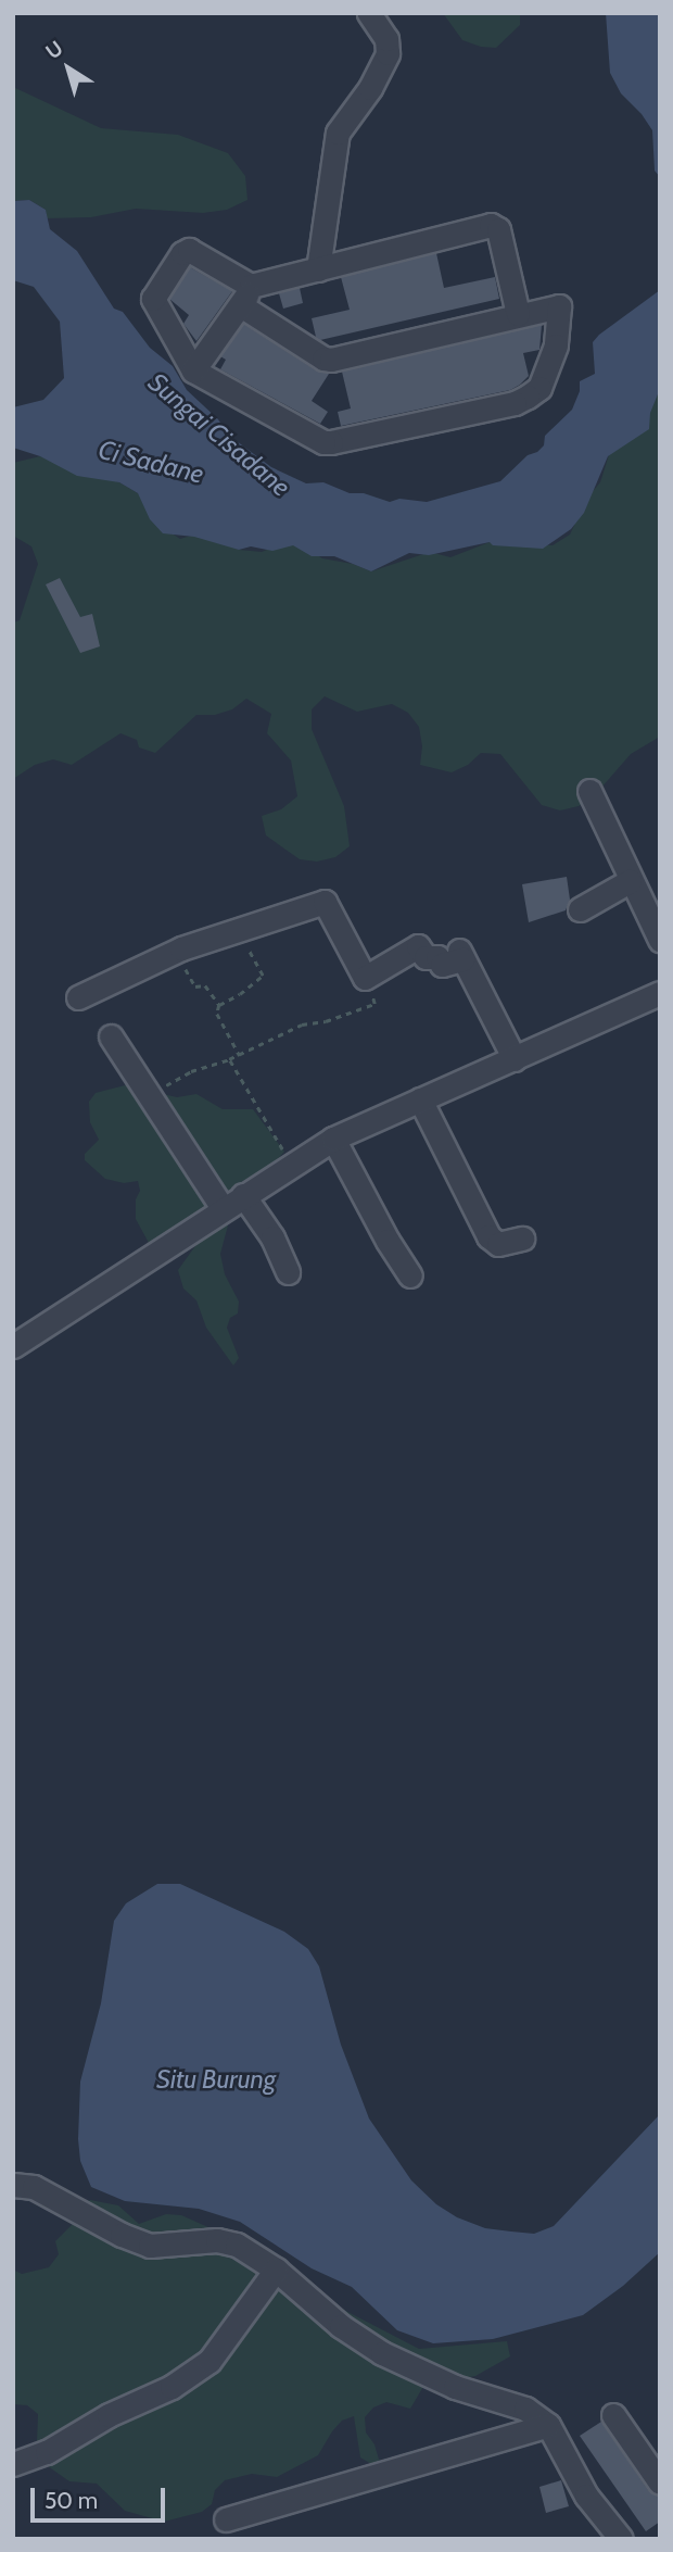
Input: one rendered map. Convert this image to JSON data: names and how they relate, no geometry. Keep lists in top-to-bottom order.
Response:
{
  "water": ["Sungai Cisadane", "Ci Sadane", "Situ Burung"],
  "scale_bar": "50 m",
  "north": "top left"
}
